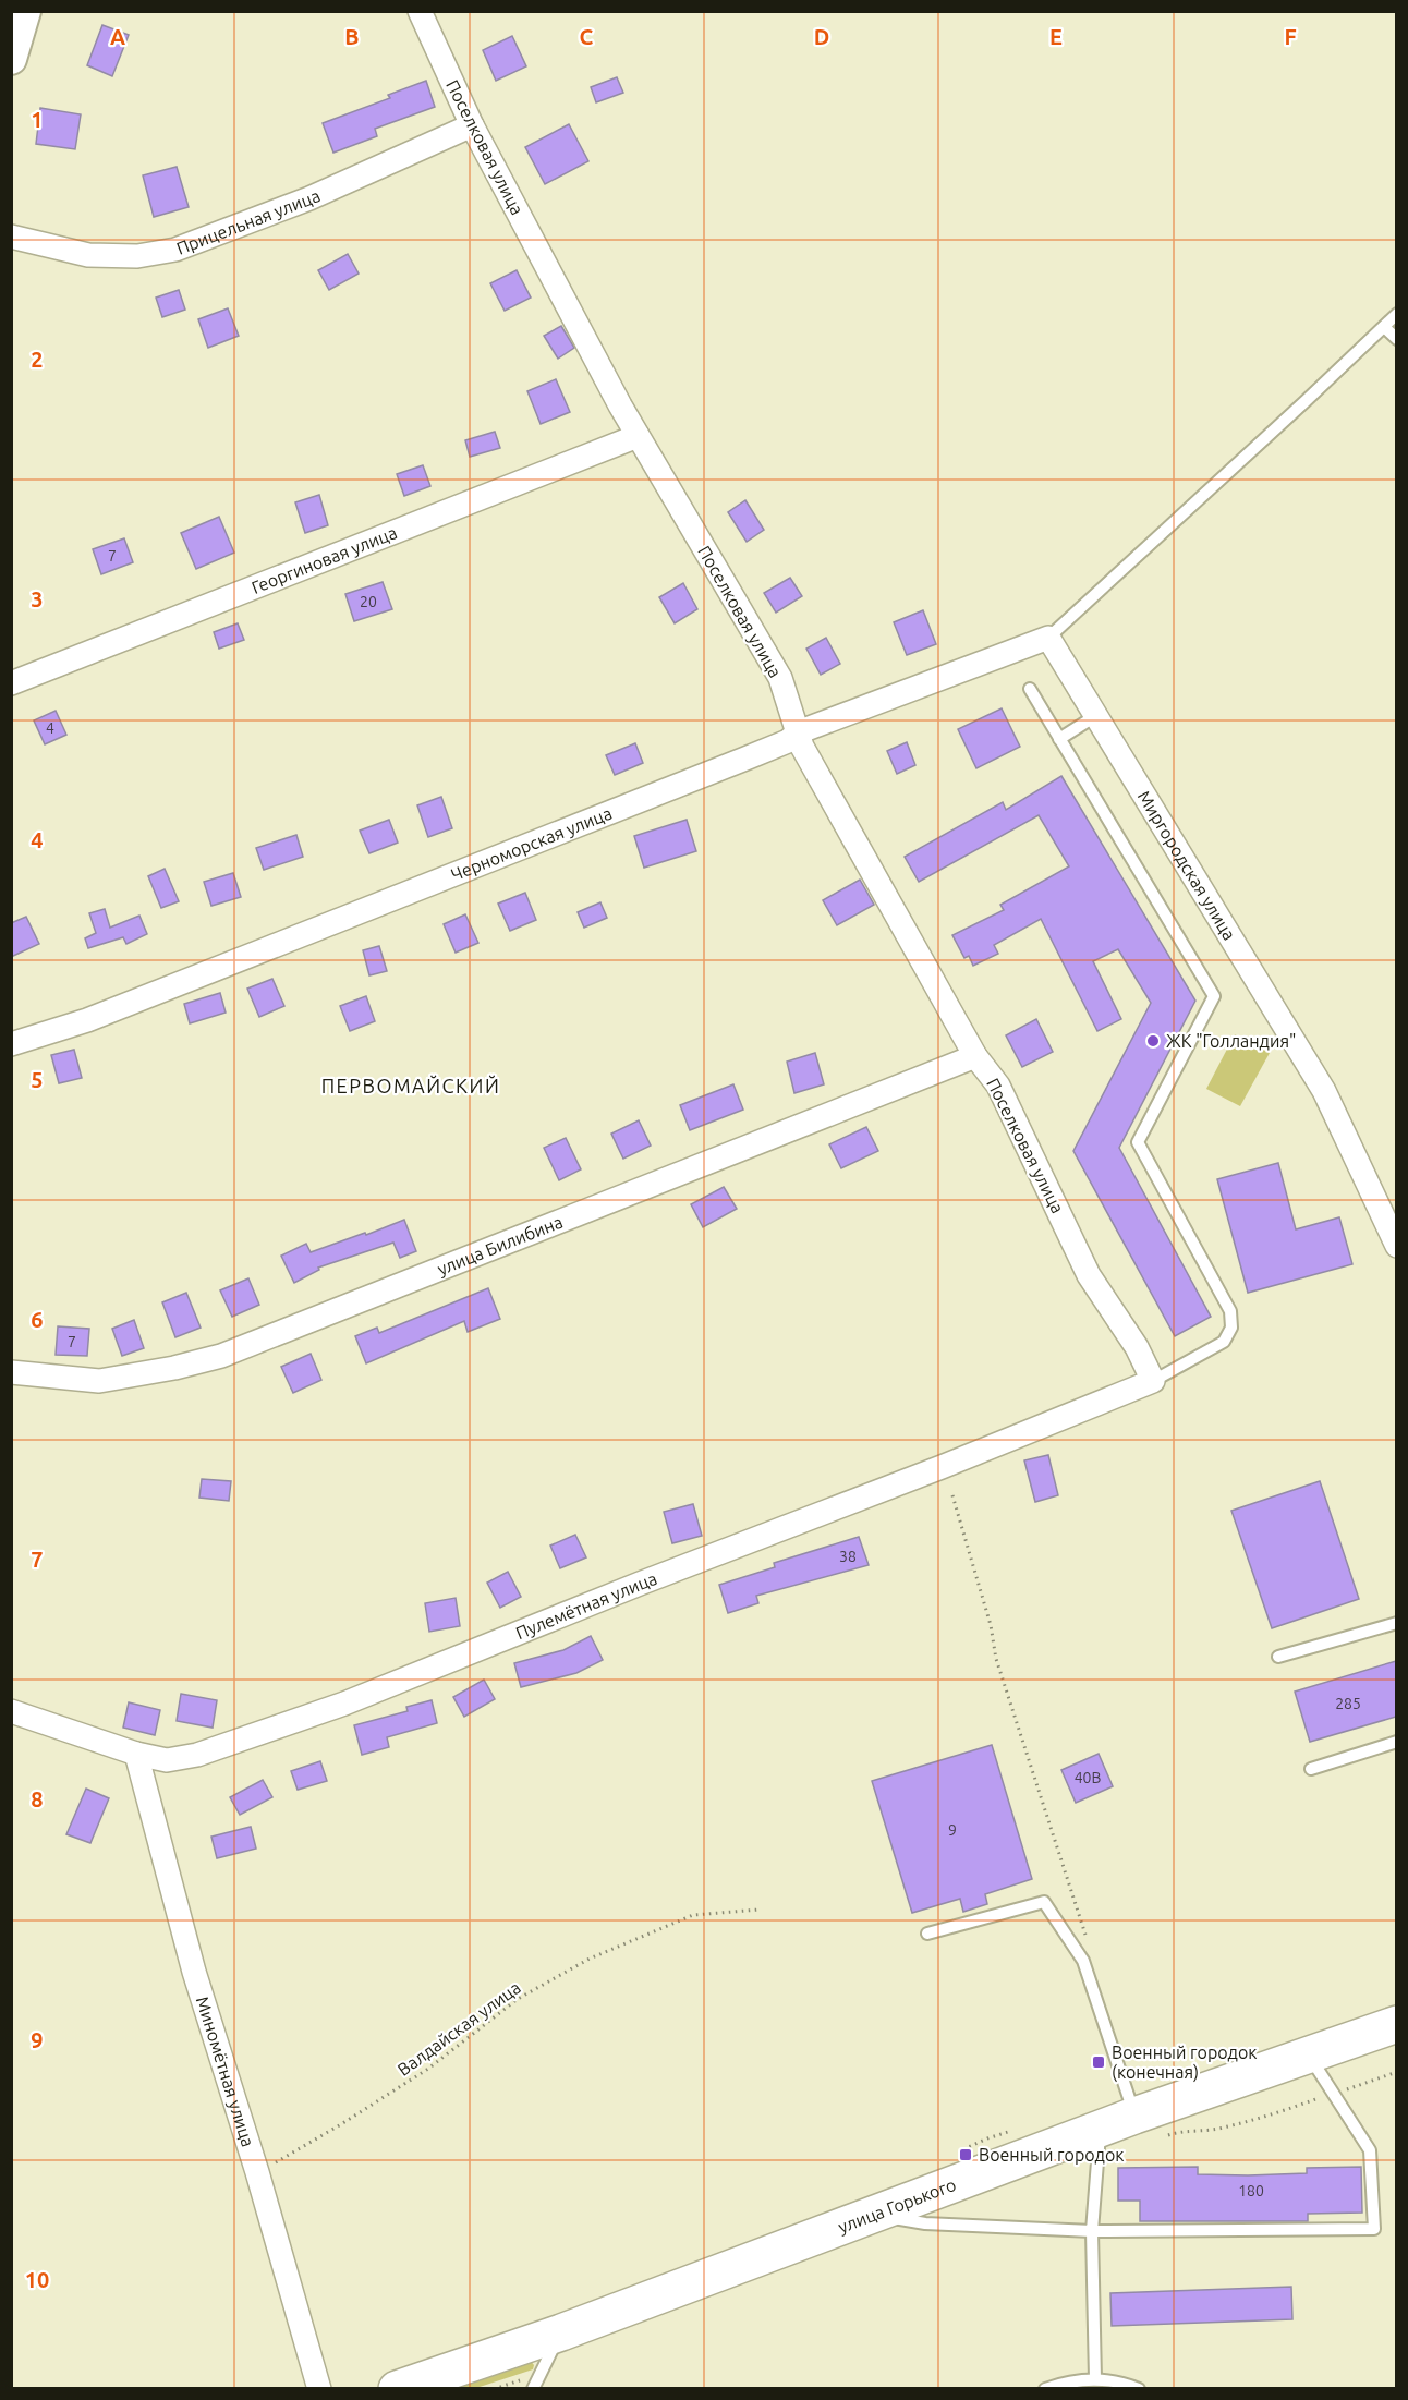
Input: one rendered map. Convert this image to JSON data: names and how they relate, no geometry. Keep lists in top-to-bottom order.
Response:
{
  "streets": {
    "main road": ["улица Горького"],
    "street": [
      "Поселковая улица",
      "Прицельная улица",
      "Георгиновая улица",
      "Черноморская улица",
      "Миргородская улица",
      "улица Билибина",
      "Пулемётная улица",
      "Миномётная улица"
    ],
    "path": ["Валдайская улица"]
  },
  "crossings": [
    ["Поселковая улица", "Прицельная улица"],
    ["Поселковая улица", "Георгиновая улица"],
    ["Поселковая улица", "Черноморская улица"],
    ["Поселковая улица", "улица Билибина"],
    ["Поселковая улица", "Пулемётная улица"],
    ["Черноморская улица", "Миргородская улица"],
    ["Пулемётная улица", "Миномётная улица"],
    ["Валдайская улица", "Миномётная улица"]
  ],
  "districts": ["ПЕРВОМАЙСКИЙ"],
  "places": {
    "other": ["ЖК \"Голландия\""],
    "transit": ["Военный городок (конечная)", "Военный городок"]
  },
  "house_numbers": [
    "7",
    "20",
    "4",
    "7",
    "38",
    "285",
    "40В",
    "9",
    "180"
  ],
  "grid": {
    "columns": [
      "A",
      "B",
      "C",
      "D",
      "E",
      "F"
    ],
    "rows": [
      "1",
      "2",
      "3",
      "4",
      "5",
      "6",
      "7",
      "8",
      "9",
      "10"
    ]
  }
}
